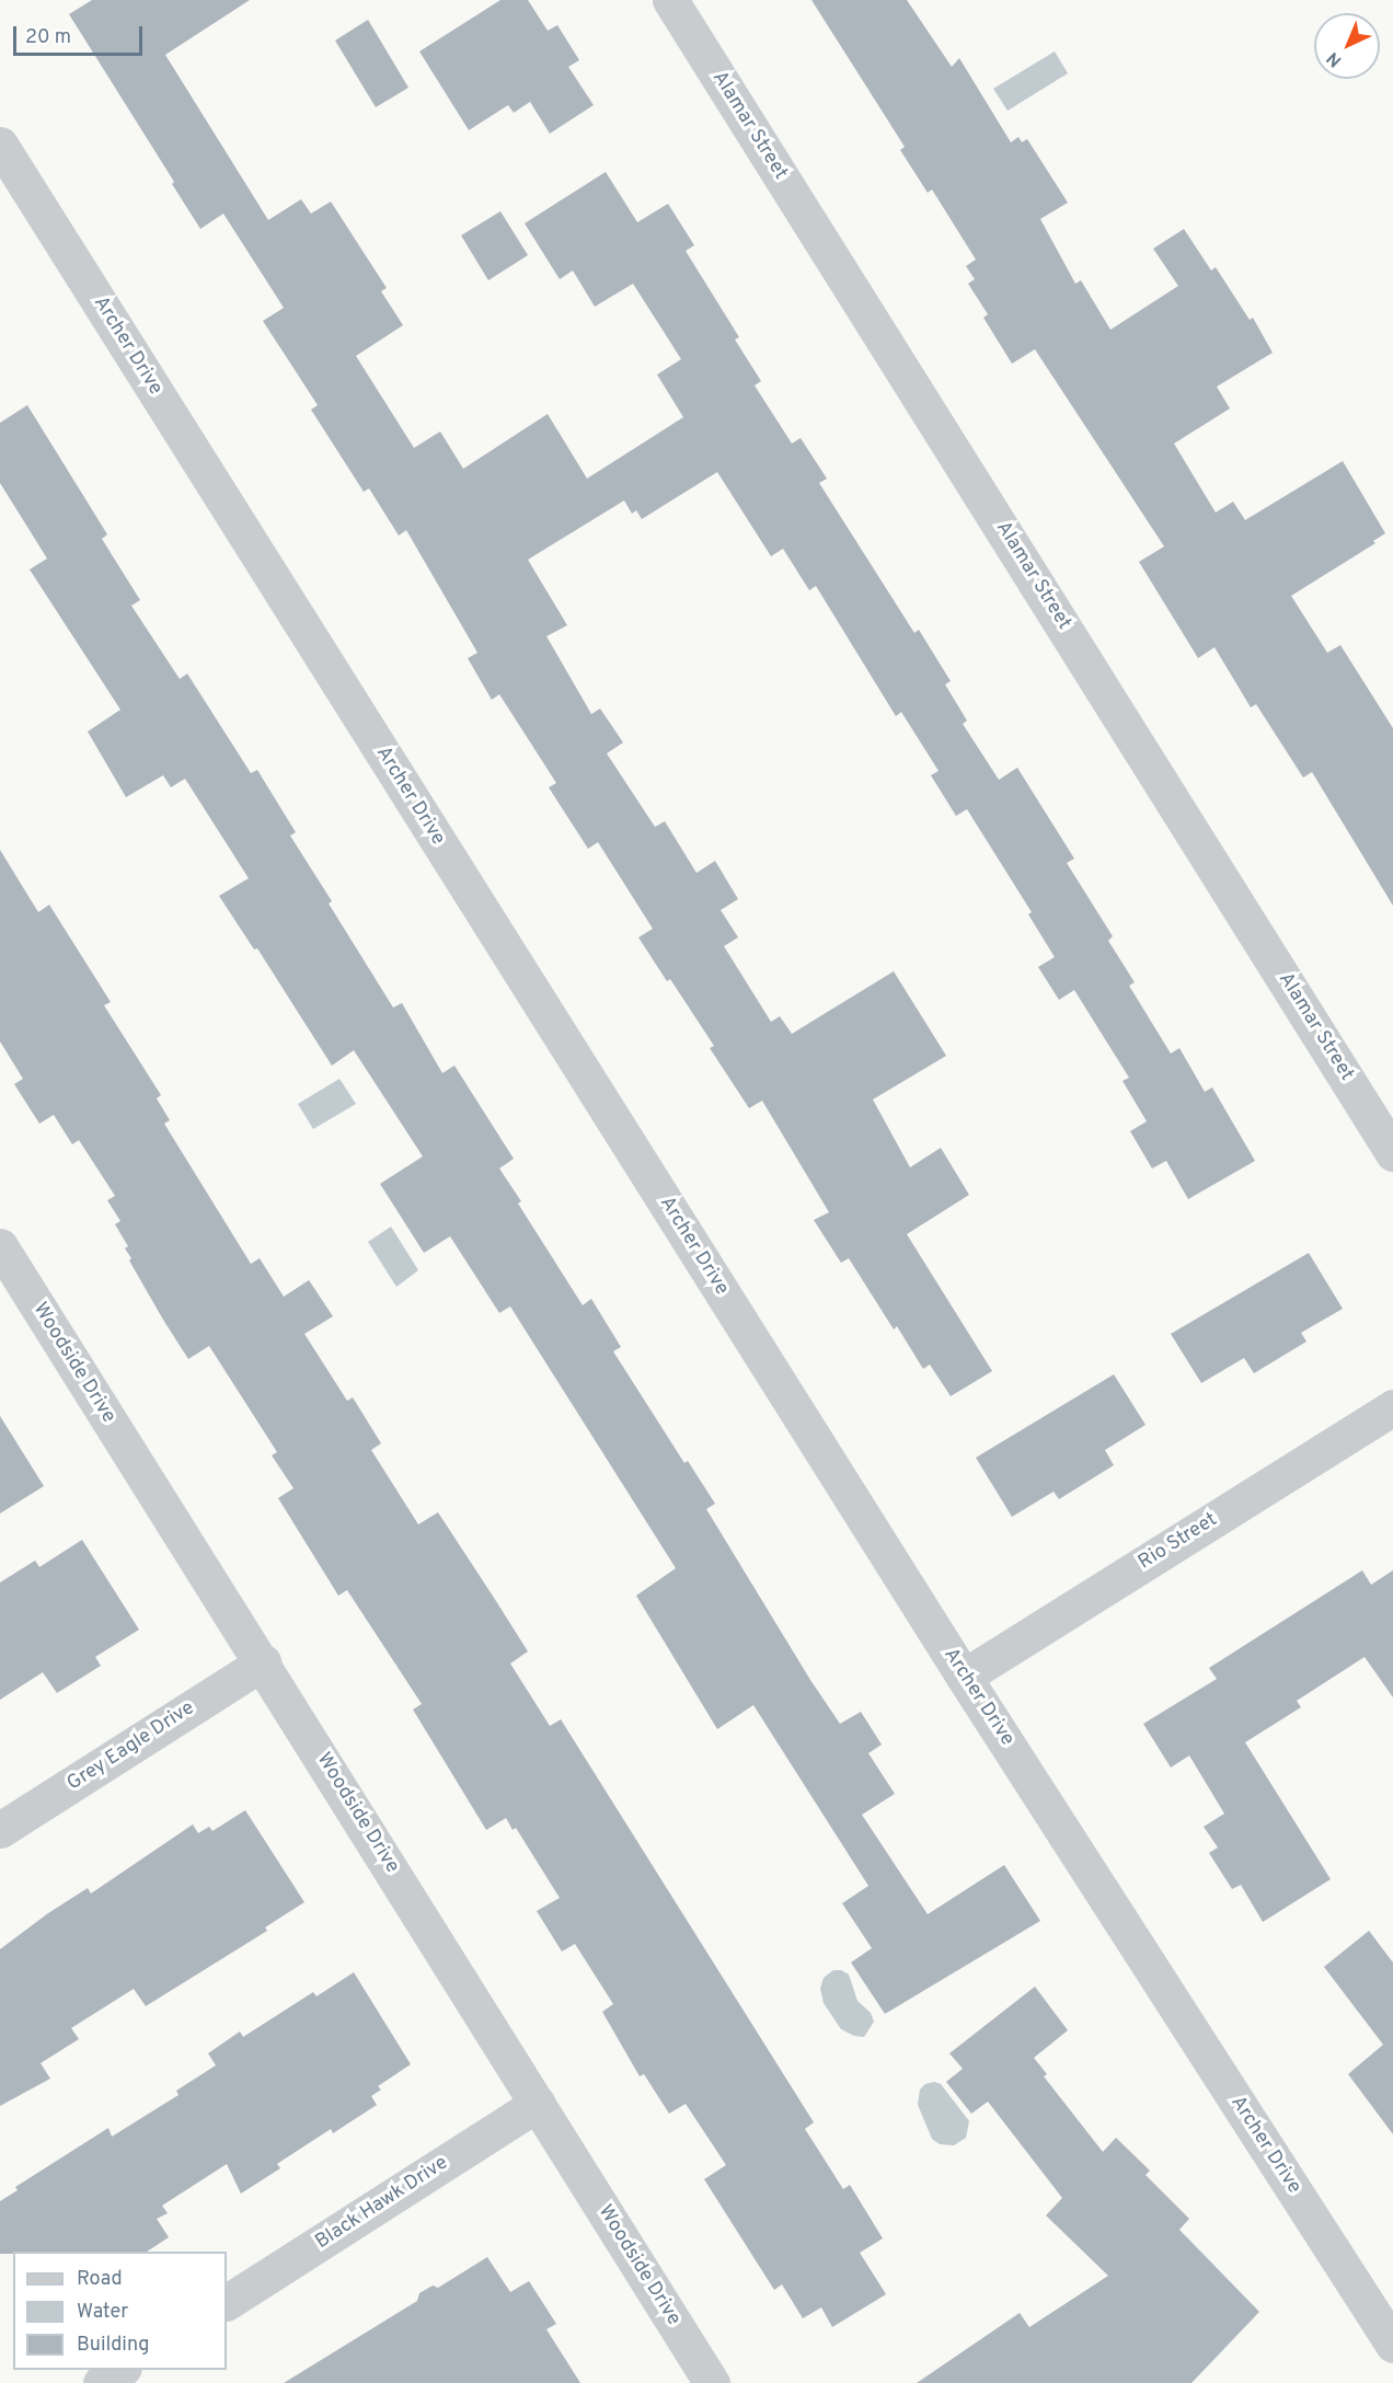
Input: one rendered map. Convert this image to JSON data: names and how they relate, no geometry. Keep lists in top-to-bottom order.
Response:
{
  "streets": {
    "street": [
      "Alamar Street",
      "Archer Drive",
      "Woodside Drive",
      "Rio Street",
      "Grey Eagle Drive",
      "Black Hawk Drive"
    ]
  },
  "crossings": [
    ["Archer Drive", "Rio Street"],
    ["Woodside Drive", "Grey Eagle Drive"],
    ["Woodside Drive", "Black Hawk Drive"]
  ],
  "legend": ["Road", "Water", "Building"],
  "scale_bar": "20 m",
  "north": "bottom left"
}
